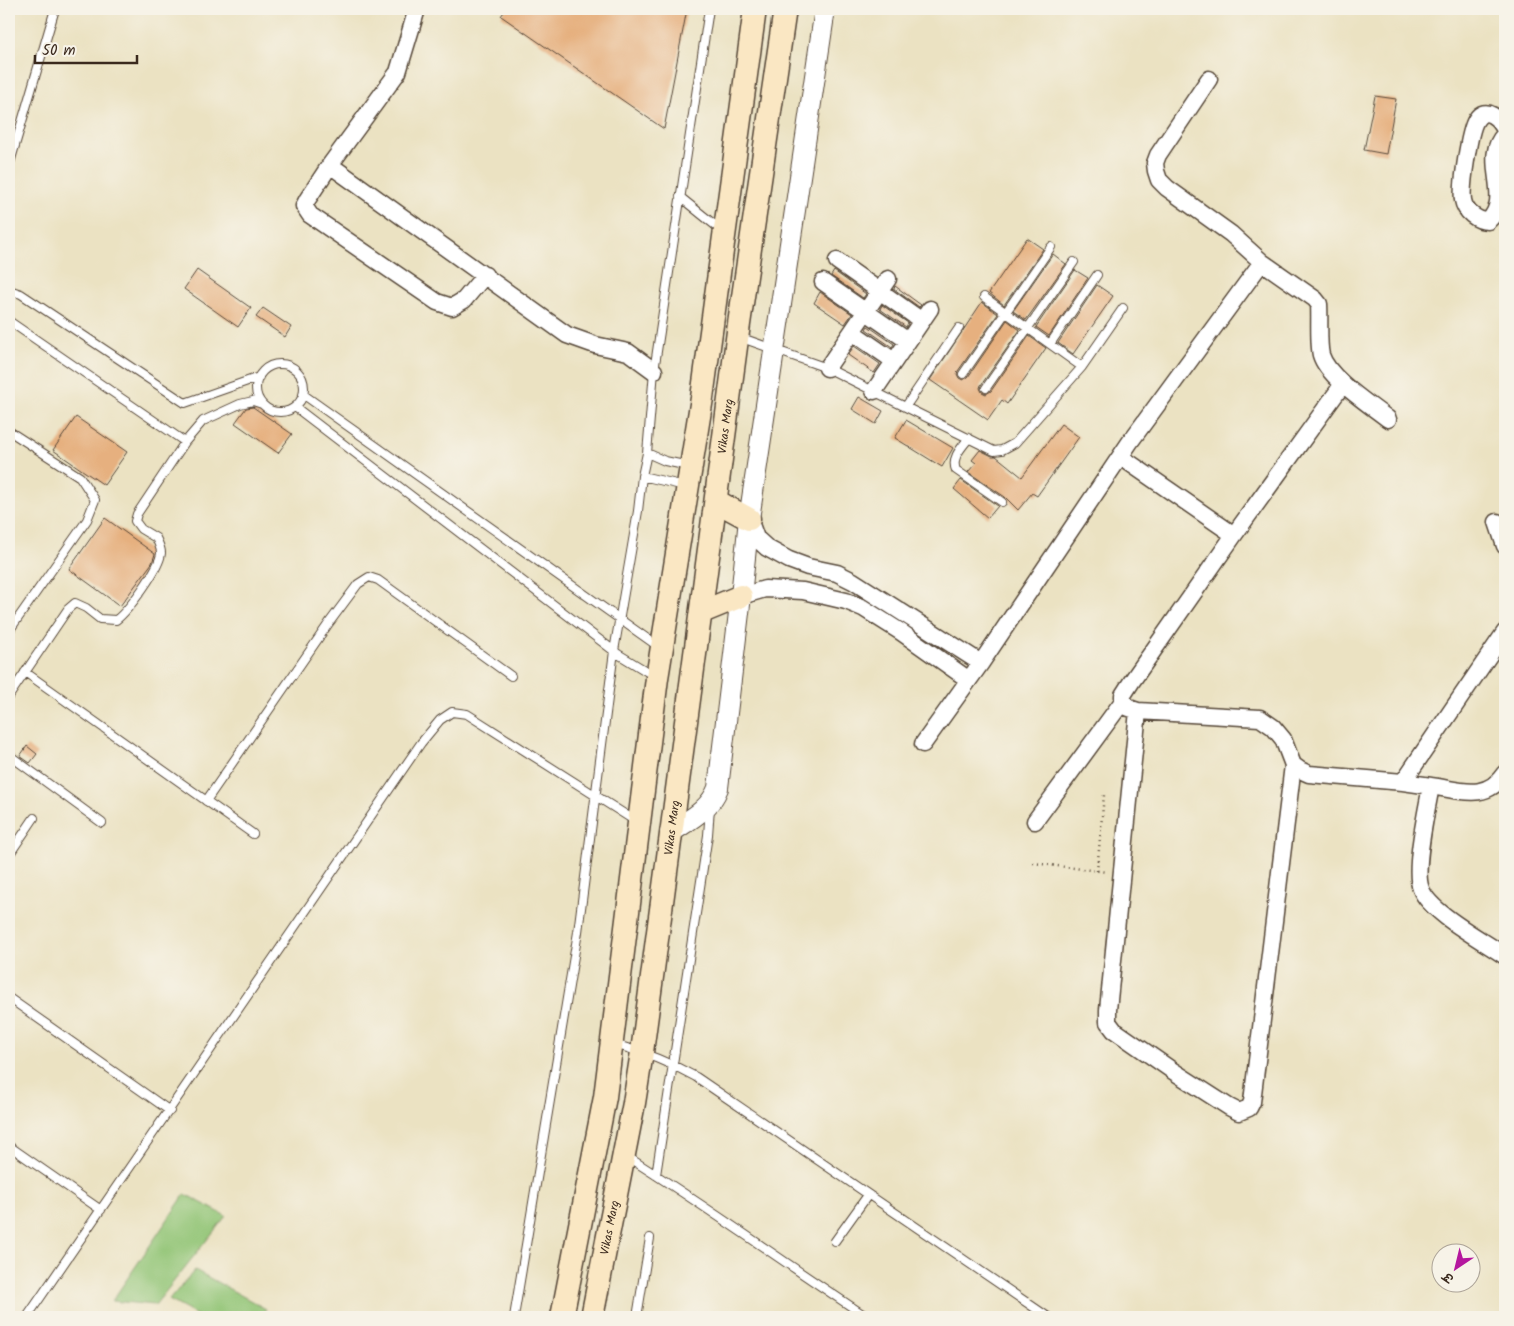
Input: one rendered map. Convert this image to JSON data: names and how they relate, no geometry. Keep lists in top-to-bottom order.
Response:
{
  "streets": {
    "main road": ["Vikas Marg"]
  },
  "scale_bar": "50 m",
  "north": "bottom left"
}
